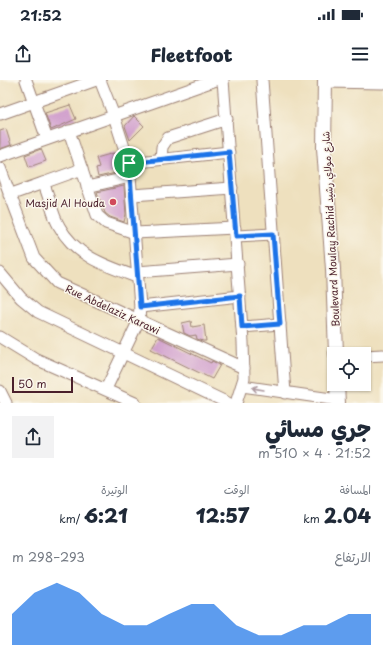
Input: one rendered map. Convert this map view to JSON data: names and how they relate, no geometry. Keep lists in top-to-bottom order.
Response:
{
  "streets": {
    "main road": ["Boulevard Moulay Rachid شارع مولاي رشيد"],
    "street": ["Rue Abdelaziz Karawi"]
  },
  "places": ["Masjid Al Houda"],
  "scale_bar": "50 m",
  "page": {
    "status": "21:52",
    "header": "Fleetfoot",
    "scale": "50 m",
    "heading": ["جري مسائي", "21:52 · 4 × 510 m"],
    "stats": [
      ["المسافة", "2.04 km"],
      ["الوقت", "12:57"],
      ["الوتيرة", "6:21 /km"]
    ],
    "chart": ["الارتفاع", "293–298 m"]
  }
}
